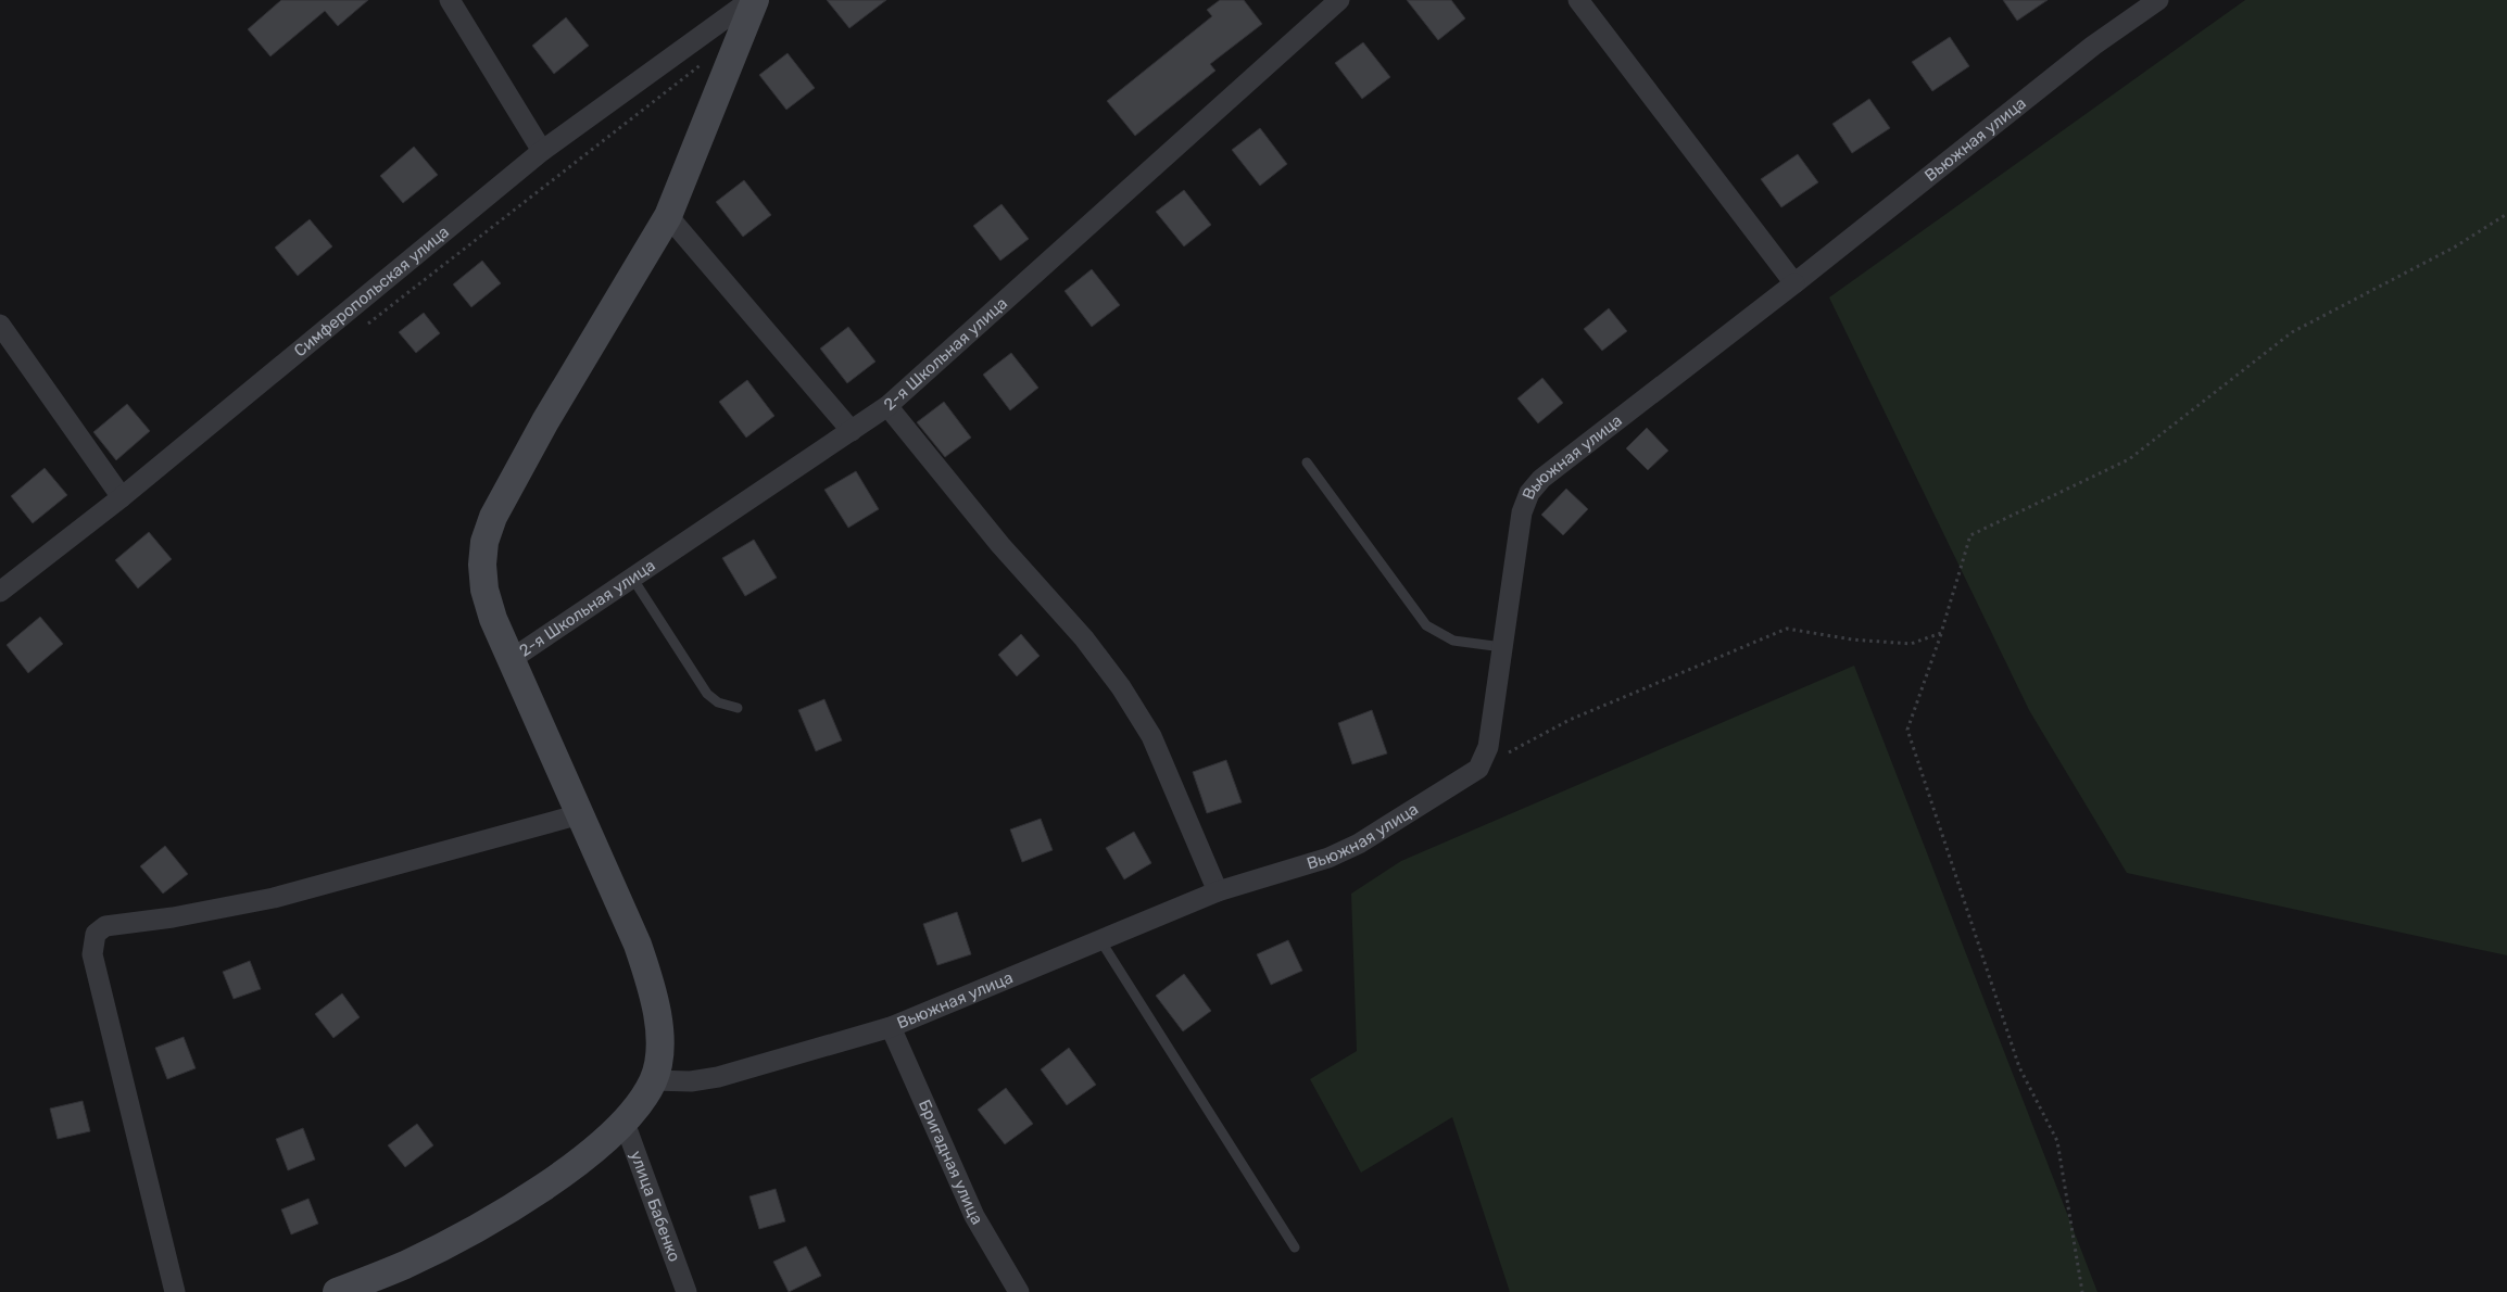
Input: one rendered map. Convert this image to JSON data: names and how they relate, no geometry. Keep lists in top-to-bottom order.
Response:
{
  "streets": {
    "street": [
      "Вьюжная улица",
      "Симферопольская улица",
      "2-я Школьная улица",
      "Бригадная улица",
      "улица Бабенко"
    ]
  },
  "crossings": [
    ["Вьюжная улица", "Бригадная улица"]
  ]
}
